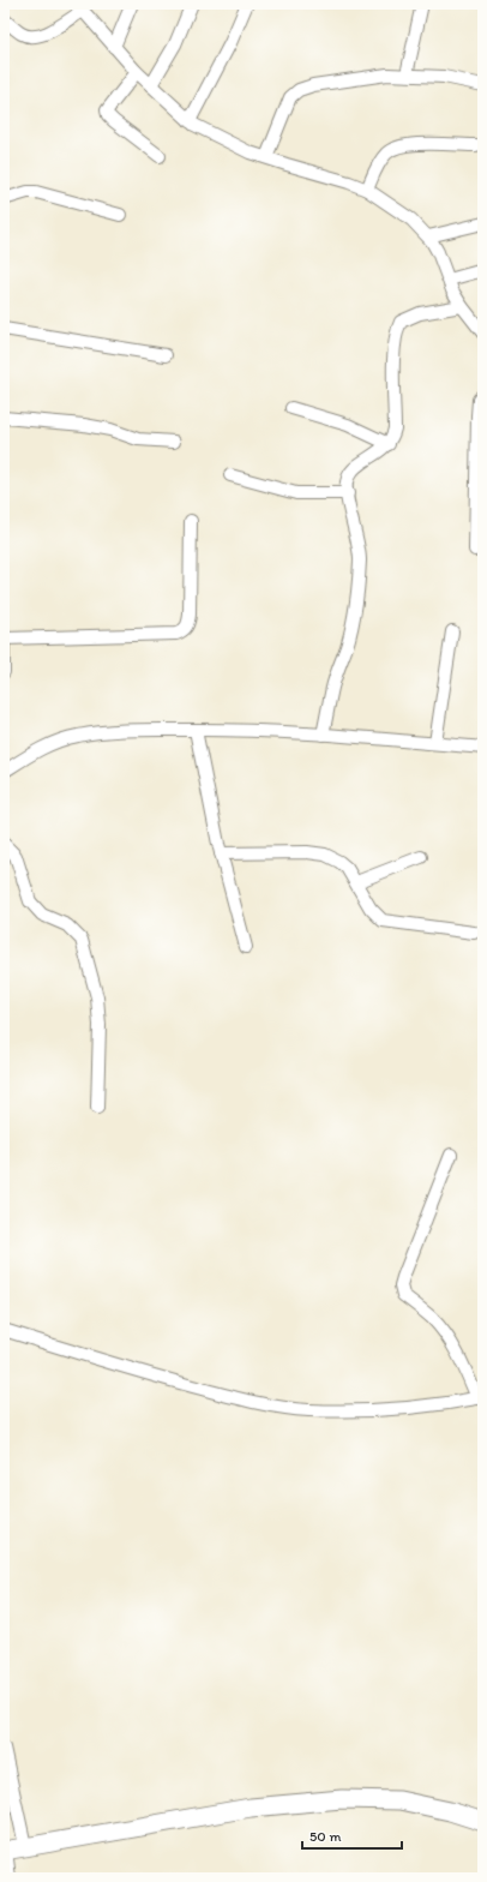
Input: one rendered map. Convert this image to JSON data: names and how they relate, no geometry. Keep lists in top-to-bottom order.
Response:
{
  "scale_bar": "50 m"
}
